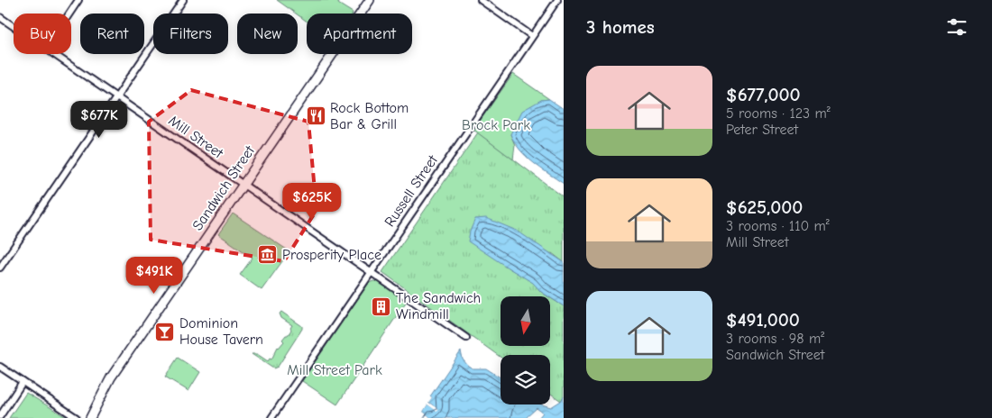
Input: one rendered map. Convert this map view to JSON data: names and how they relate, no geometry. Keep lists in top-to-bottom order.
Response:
{
  "streets": {
    "main road": ["Sandwich Street"],
    "street": ["Mill Street", "Russell Street"]
  },
  "crossings": [
    ["Mill Street", "Sandwich Street"],
    ["Mill Street", "Russell Street"]
  ],
  "parks": ["Brock Park", "Mill Street Park"],
  "places": {
    "restaurant": ["Rock Bottom Bar & Grill"],
    "museum": ["Prosperity Place"],
    "building": ["The Sandwich Windmill"],
    "bar": ["Dominion House Tavern"]
  },
  "north": "bottom",
  "page": {
    "heading": "3 homes",
    "chip": [
      "Buy",
      "Rent",
      "Filters",
      "New",
      "Apartment"
    ],
    "list": [
      {
        "name": "$677,000",
        "note": "5 rooms · 123 m² · Peter Street"
      },
      {
        "name": "$625,000",
        "note": "3 rooms · 110 m² · Mill Street"
      },
      {
        "name": "$491,000",
        "note": "3 rooms · 98 m² · Sandwich Street"
      }
    ],
    "price": ["$677K", "$625K", "$491K"]
  }
}
